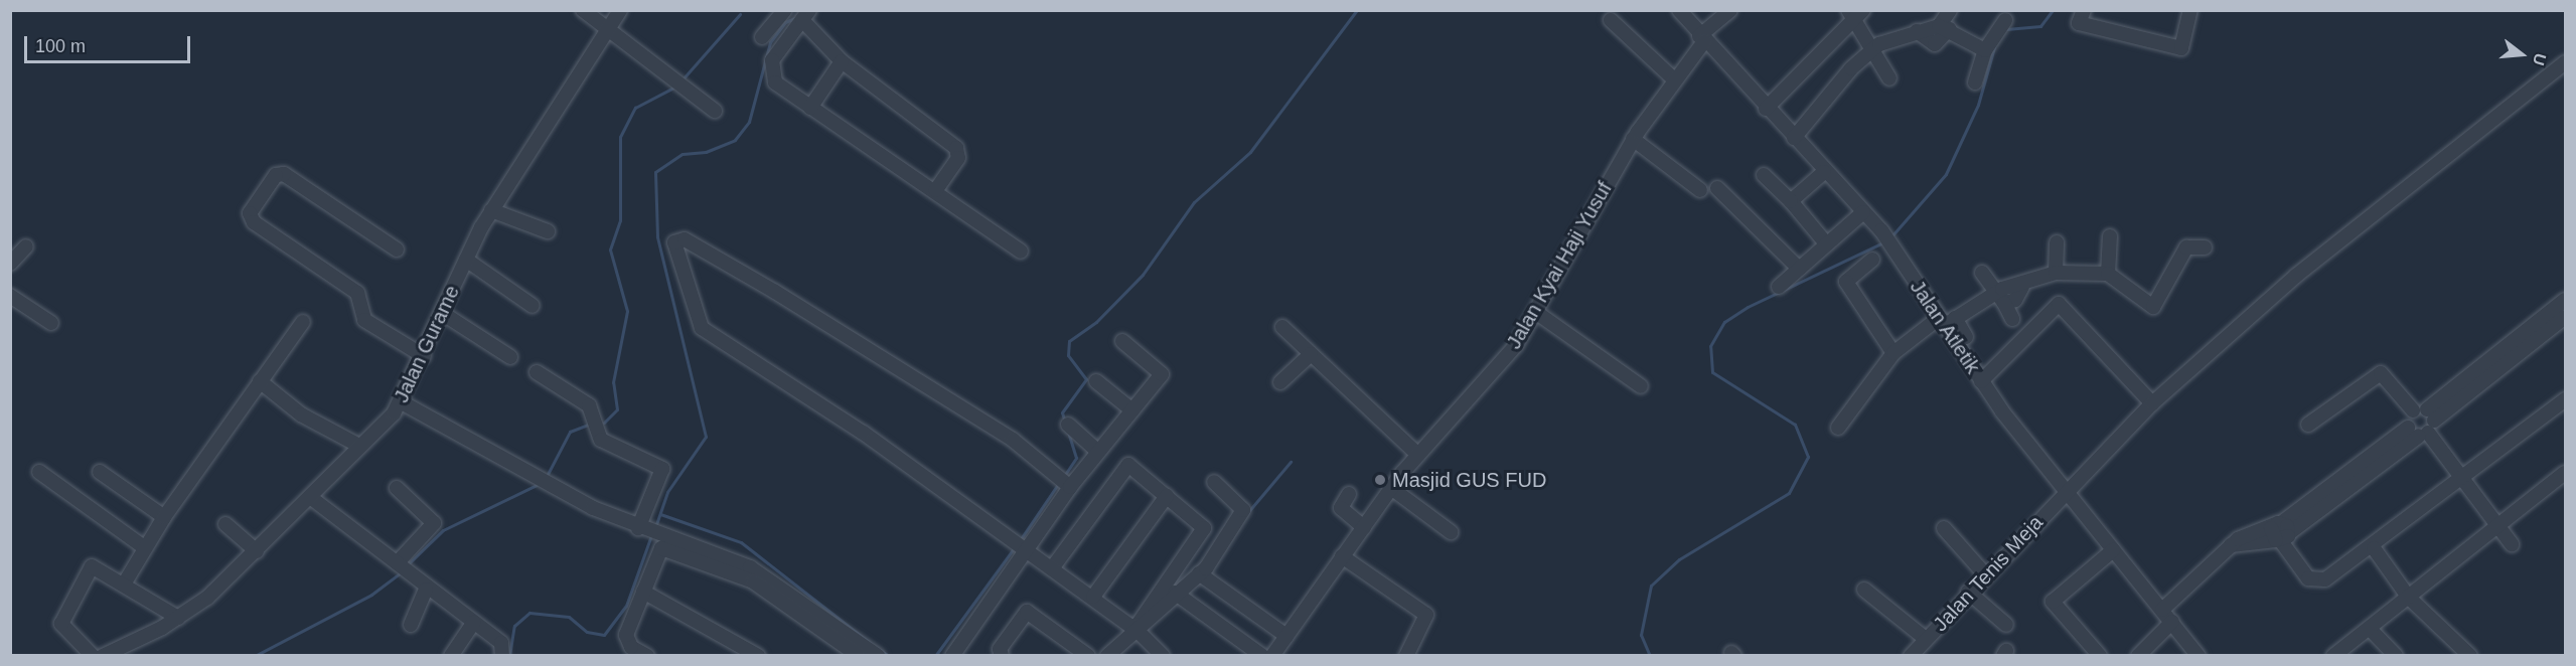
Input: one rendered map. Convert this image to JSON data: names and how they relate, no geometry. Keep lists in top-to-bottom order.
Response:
{
  "streets": {
    "street": [
      "Jalan Kyai Haji Yusuf",
      "Jalan Atletik",
      "Jalan Gurame",
      "Jalan Tenis Meja"
    ]
  },
  "crossings": [
    ["Jalan Kyai Haji Yusuf", "Jalan Atletik"],
    ["Jalan Atletik", "Jalan Tenis Meja"]
  ],
  "places": ["Masjid GUS FUD"],
  "scale_bar": "100 m",
  "north": "right"
}
